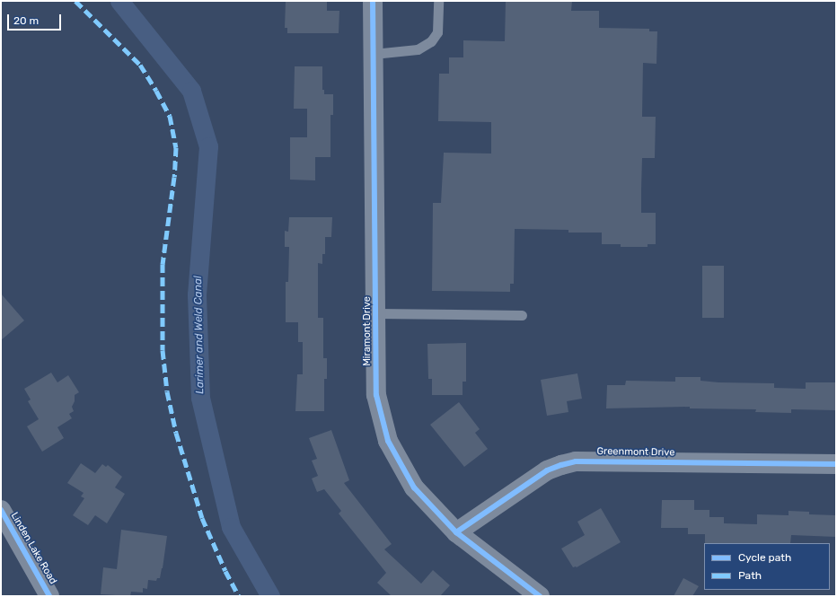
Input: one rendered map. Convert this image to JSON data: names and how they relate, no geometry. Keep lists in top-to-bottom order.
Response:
{
  "streets": {
    "street": ["Miramont Drive", "Greenmont Drive", "Linden Lake Road"]
  },
  "crossings": [
    ["Miramont Drive", "Greenmont Drive"]
  ],
  "water": ["Larimer and Weld Canal"],
  "legend": ["Cycle path", "Path"],
  "scale_bar": "20 m"
}
